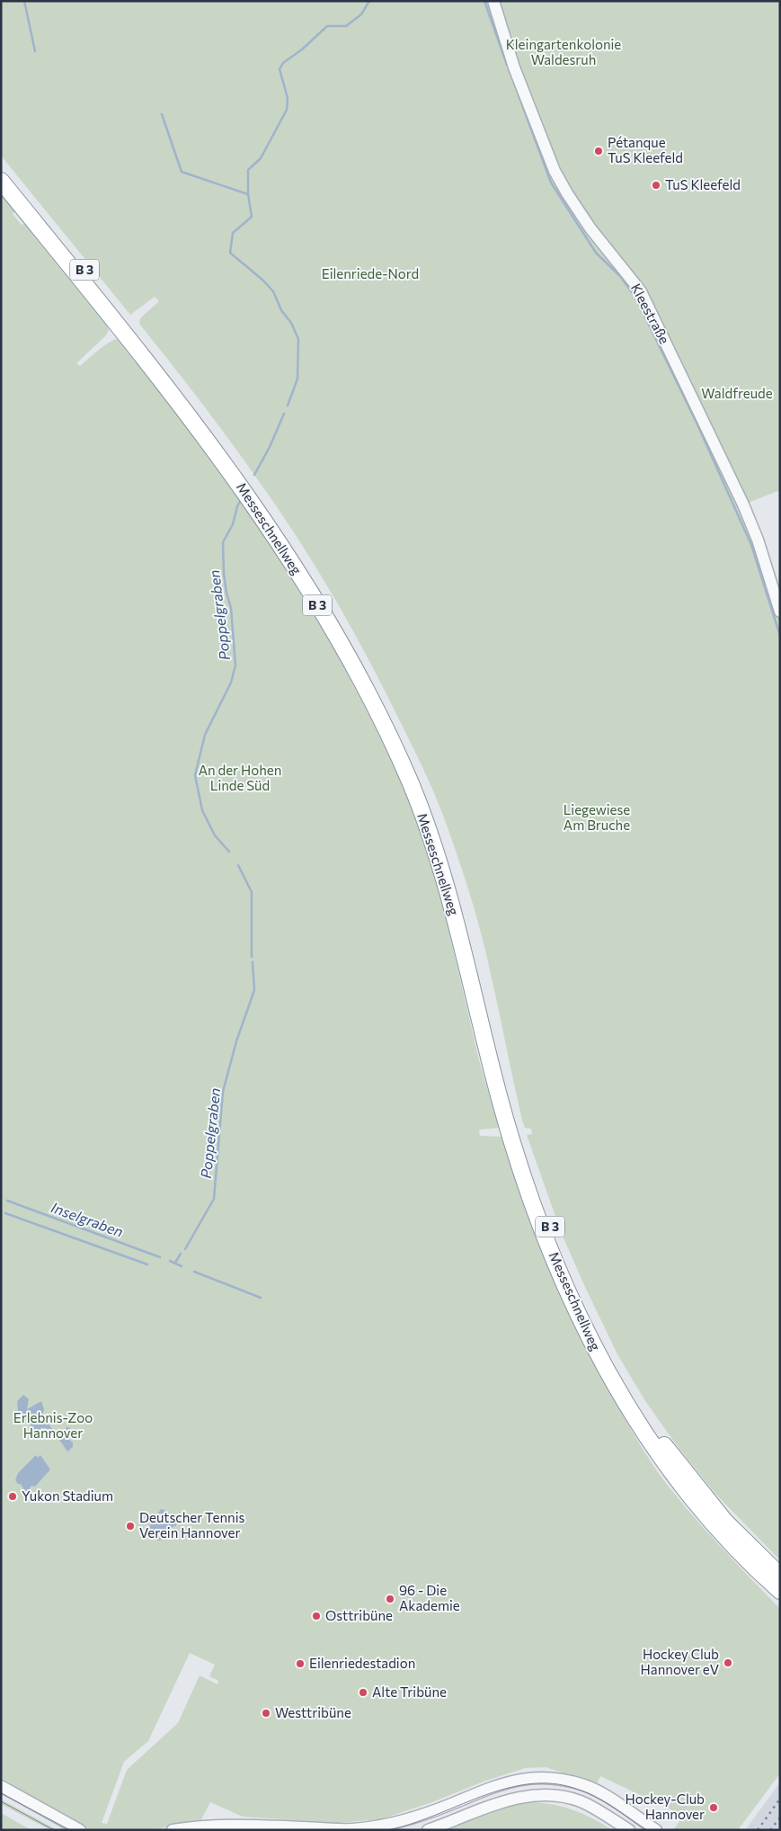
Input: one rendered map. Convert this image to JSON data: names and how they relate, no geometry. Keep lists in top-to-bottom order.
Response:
{
  "streets": {
    "highway": ["B 3", "Messeschnellweg"],
    "street": ["Kleestraße"]
  },
  "water": ["Poppelgraben", "Inselgraben"],
  "parks": [
    "Kleingartenkolonie Waldesruh",
    "Eilenriede-Nord",
    "Waldfreude",
    "An der Hohen Linde Süd",
    "Liegewiese Am Bruche",
    "Erlebnis-Zoo Hannover"
  ],
  "places": [
    "Pétanque TuS Kleefeld",
    "TuS Kleefeld",
    "Yukon Stadium",
    "Deutscher Tennis Verein Hannover",
    "96 - Die Akademie",
    "Osttribüne",
    "Hockey Club Hannover eV",
    "Eilenriedestadion",
    "Alte Tribüne",
    "Westtribüne",
    "Hockey-Club Hannover"
  ]
}
